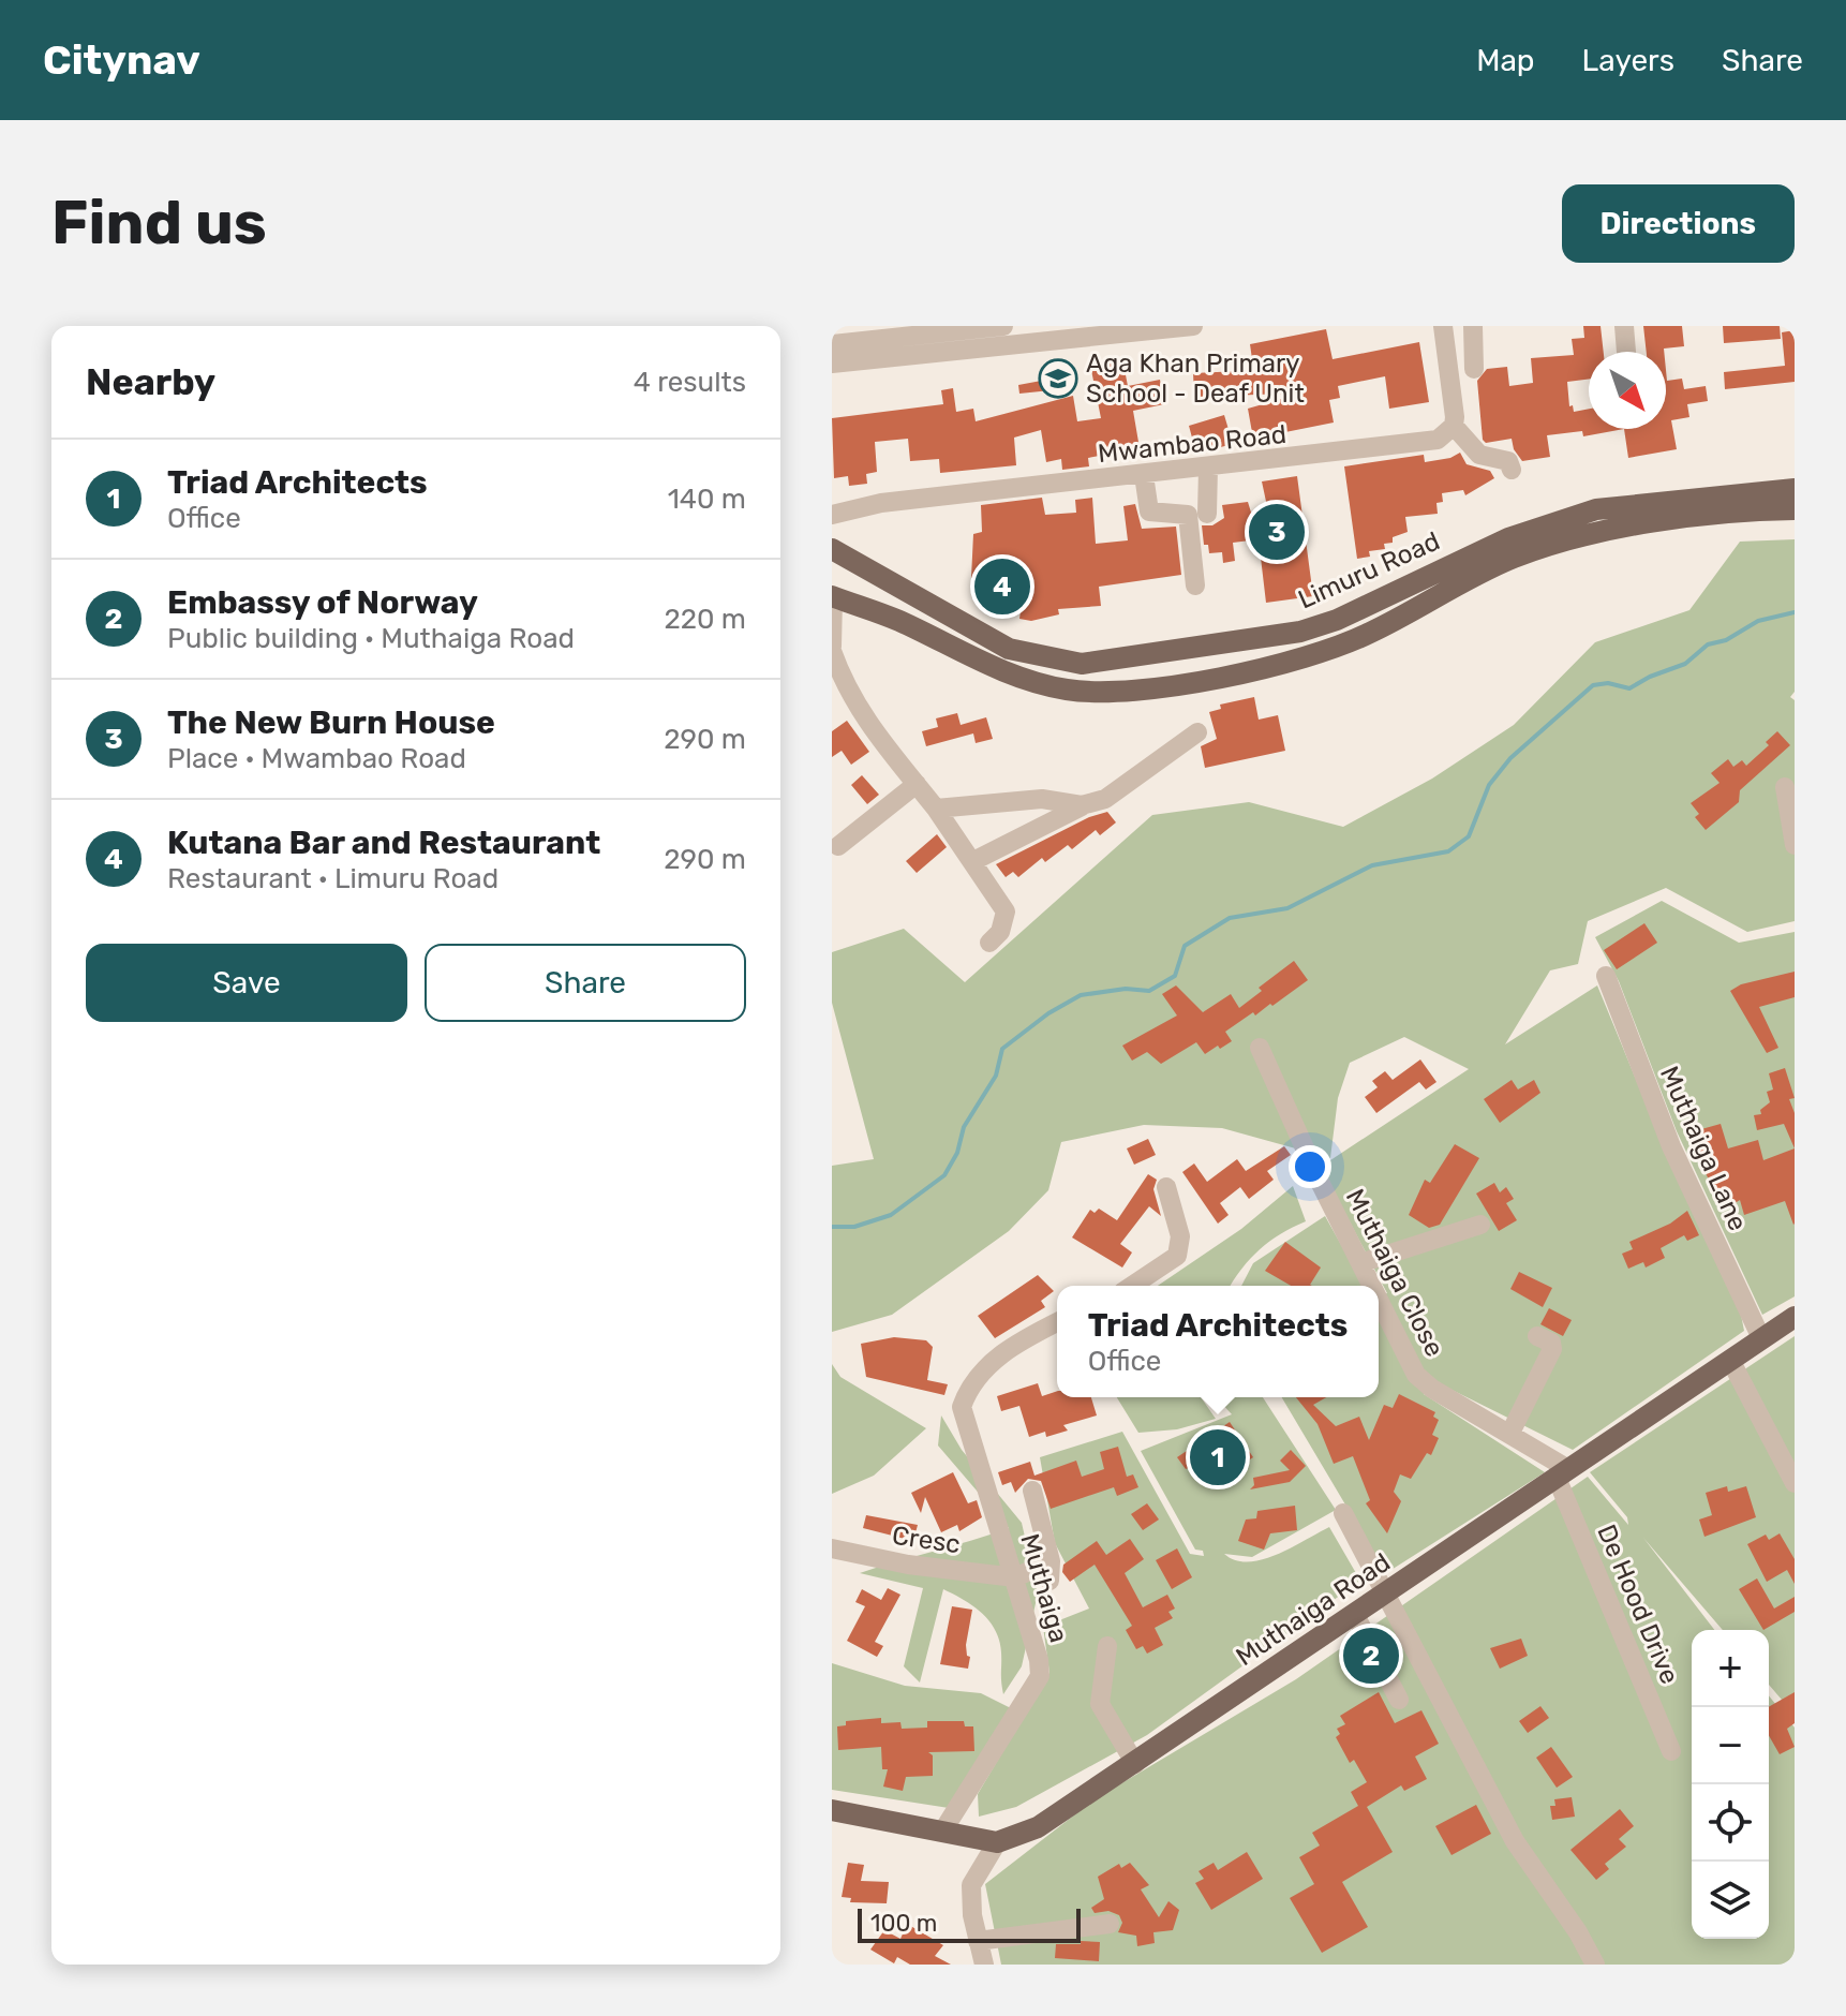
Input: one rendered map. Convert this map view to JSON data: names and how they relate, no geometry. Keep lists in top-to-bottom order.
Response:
{
  "streets": {
    "main road": ["Limuru Road", "Muthaiga Road"],
    "street": [
      "Mwambao Road",
      "Muthaiga Lane",
      "Muthaiga Close",
      "Cresc",
      "Muthaiga",
      "De Hood Drive"
    ]
  },
  "crossings": [
    ["Muthaiga Lane", "Muthaiga Road"],
    ["Muthaiga Close", "De Hood Drive"],
    ["Muthaiga Close", "Muthaiga Road"],
    ["Cresc", "Muthaiga"],
    ["De Hood Drive", "Muthaiga Road"]
  ],
  "places": {
    "school or university": ["Aga Khan Primary School - Deaf Unit"]
  },
  "scale_bar": "100 m",
  "north": "bottom right",
  "page": {
    "header": "Citynav",
    "nav": ["Map", "Layers", "Share"],
    "buttons": [
      "Directions",
      ["Save", "Share"]
    ],
    "title": "Find us",
    "heading": ["Nearby", "4 results"],
    "list": [
      {
        "mark": "1",
        "name": "Triad Architects",
        "note": "Office",
        "value": "140 m"
      },
      {
        "mark": "2",
        "name": "Embassy of Norway",
        "note": "Public building · Muthaiga Road",
        "value": "220 m"
      },
      {
        "mark": "3",
        "name": "The New Burn House",
        "note": "Place · Mwambao Road",
        "value": "290 m"
      },
      {
        "mark": "4",
        "name": "Kutana Bar and Restaurant",
        "note": "Restaurant · Limuru Road",
        "value": "290 m"
      }
    ],
    "pins": [
      "3",
      "4",
      "1",
      "2"
    ],
    "popup": ["Triad Architects", "Office"],
    "map_buttons": ["+", "−"],
    "scale": "100 m"
  }
}
